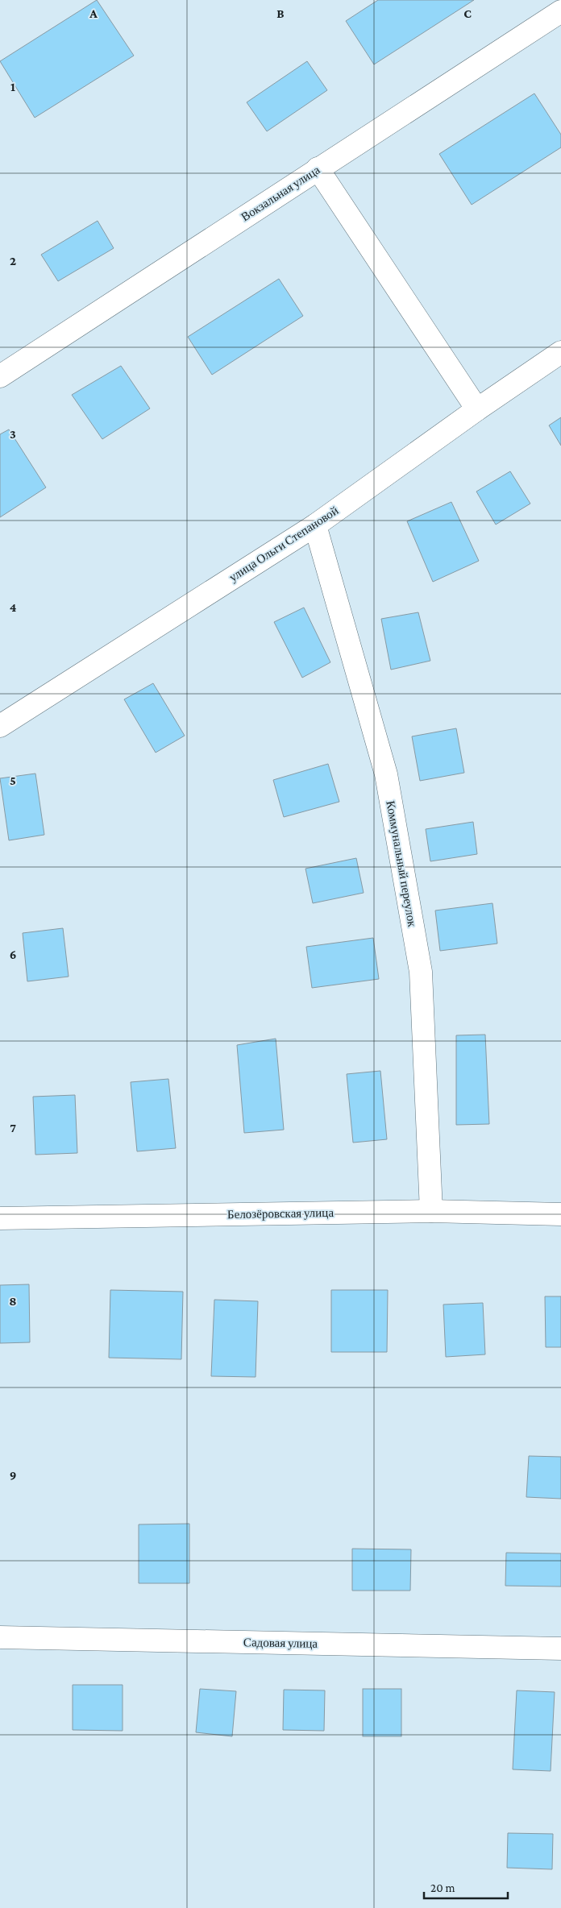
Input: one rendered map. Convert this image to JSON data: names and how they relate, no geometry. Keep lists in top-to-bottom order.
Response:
{
  "streets": {
    "street": [
      "Вокзальная улица",
      "улица Ольги Степановой",
      "Коммунальный переулок",
      "Белозёровская улица",
      "Садовая улица"
    ]
  },
  "crossings": [
    ["улица Ольги Степановой", "Коммунальный переулок"],
    ["Коммунальный переулок", "Белозёровская улица"]
  ],
  "scale_bar": "20 m",
  "grid": {
    "columns": ["A", "B", "C"],
    "rows": [
      "1",
      "2",
      "3",
      "4",
      "5",
      "6",
      "7",
      "8",
      "9"
    ]
  }
}
